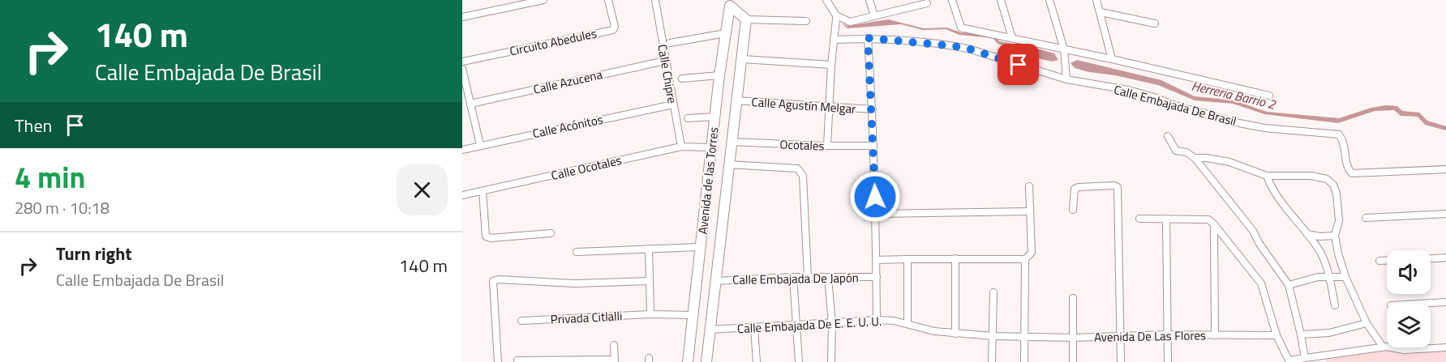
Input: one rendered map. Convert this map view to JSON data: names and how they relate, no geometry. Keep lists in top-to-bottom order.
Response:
{
  "streets": {
    "main road": ["Avenida de las Torres"],
    "street": [
      "Circuito Abedules",
      "Calle Chipre",
      "Calle Azucena",
      "Calle Agustín Melgar",
      "Calle Embajada De Brasil",
      "Calle Acónitos",
      "Ocotales",
      "Calle Ocotales",
      "Calle Embajada De Japón",
      "Privada Citlalli",
      "Calle Embajada De E. E. U. U.",
      "Avenida De Las Flores"
    ]
  },
  "crossings": [
    ["Calle Chipre", "Calle Azucena"],
    ["Calle Chipre", "Calle Acónitos"],
    ["Calle Chipre", "Calle Ocotales"],
    ["Calle Ocotales", "Avenida de las Torres"],
    ["Avenida de las Torres", "Privada Citlalli"],
    ["Calle Embajada De E. E. U. U.", "Avenida De Las Flores"]
  ],
  "water": ["Herreria Barrio 2"],
  "page": {
    "turn": ["140 m", "Calle Embajada De Brasil"],
    "then": "Then",
    "heading": ["4 min", "280 m · 10:18"],
    "list": [
      {
        "name": "Turn right",
        "note": "Calle Embajada De Brasil",
        "value": "140 m"
      }
    ]
  }
}
